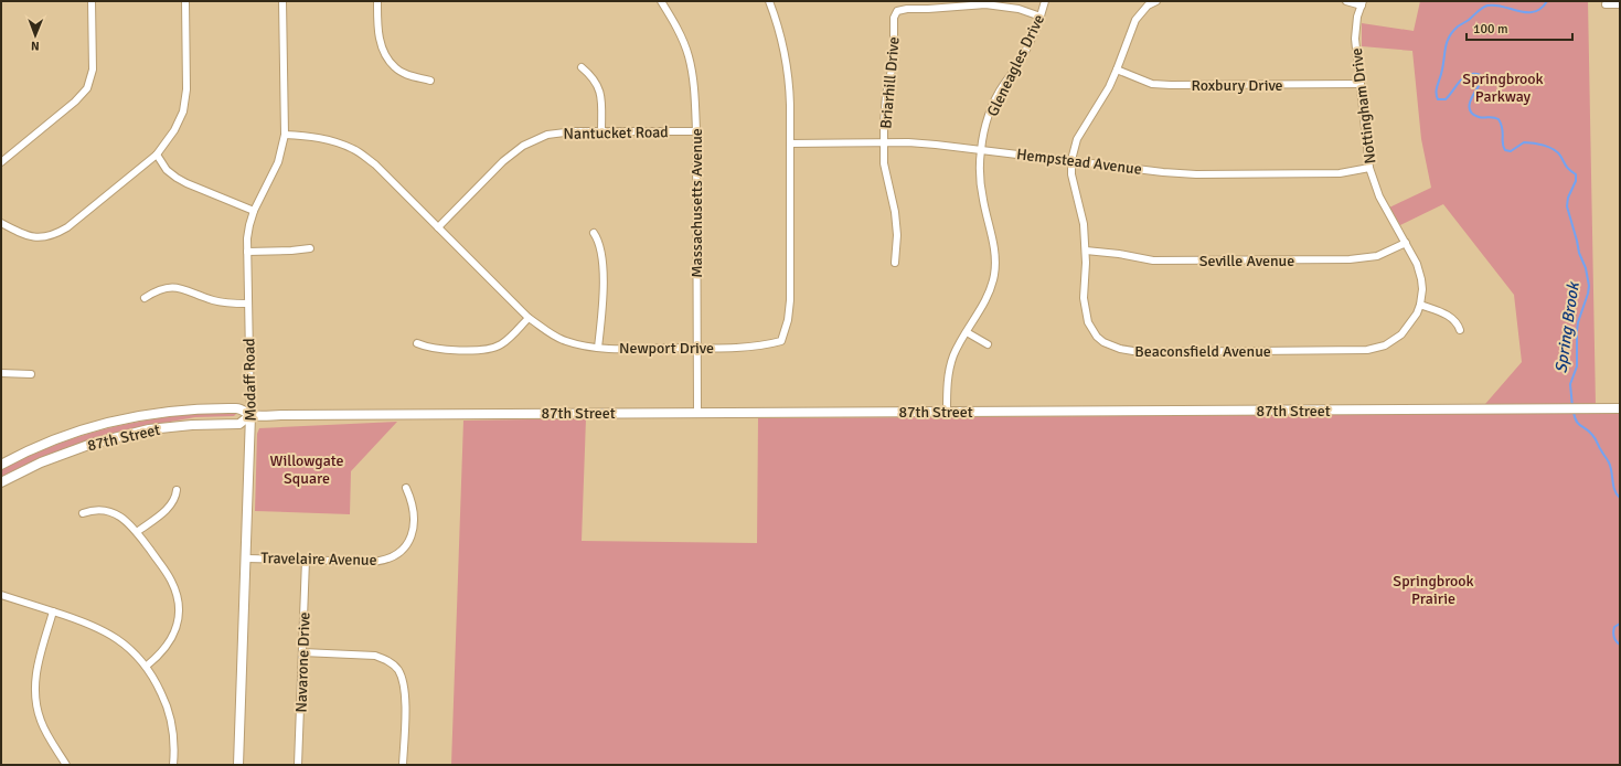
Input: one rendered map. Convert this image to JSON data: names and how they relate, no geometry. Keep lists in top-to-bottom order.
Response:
{
  "streets": {
    "street": [
      "Gleneagles Drive",
      "Briarhill Drive",
      "Roxbury Drive",
      "Nottingham Drive",
      "Nantucket Road",
      "Hempstead Avenue",
      "Massachusetts Avenue",
      "Seville Avenue",
      "Newport Drive",
      "Beaconsfield Avenue",
      "Modaff Road",
      "87th Street",
      "Travelaire Avenue",
      "Navarone Drive"
    ]
  },
  "crossings": [
    ["Gleneagles Drive", "Briarhill Drive"],
    ["Gleneagles Drive", "Hempstead Avenue"],
    ["Gleneagles Drive", "87th Street"],
    ["Briarhill Drive", "Hempstead Avenue"],
    ["Roxbury Drive", "Nottingham Drive"],
    ["Roxbury Drive", "Beaconsfield Avenue"],
    ["Nottingham Drive", "Hempstead Avenue"],
    ["Nottingham Drive", "Seville Avenue"],
    ["Nottingham Drive", "Beaconsfield Avenue"],
    ["Nantucket Road", "Massachusetts Avenue"],
    ["Nantucket Road", "Newport Drive"],
    ["Hempstead Avenue", "Newport Drive"],
    ["Hempstead Avenue", "Beaconsfield Avenue"],
    ["Massachusetts Avenue", "Newport Drive"],
    ["Massachusetts Avenue", "87th Street"],
    ["Seville Avenue", "Beaconsfield Avenue"],
    ["Newport Drive", "Modaff Road"],
    ["Modaff Road", "87th Street"],
    ["Modaff Road", "Travelaire Avenue"],
    ["Travelaire Avenue", "Navarone Drive"]
  ],
  "water": ["Spring Brook"],
  "parks": ["Springbrook Parkway", "Willowgate Square", "Springbrook Prairie"],
  "scale_bar": "100 m",
  "north": "bottom"
}
